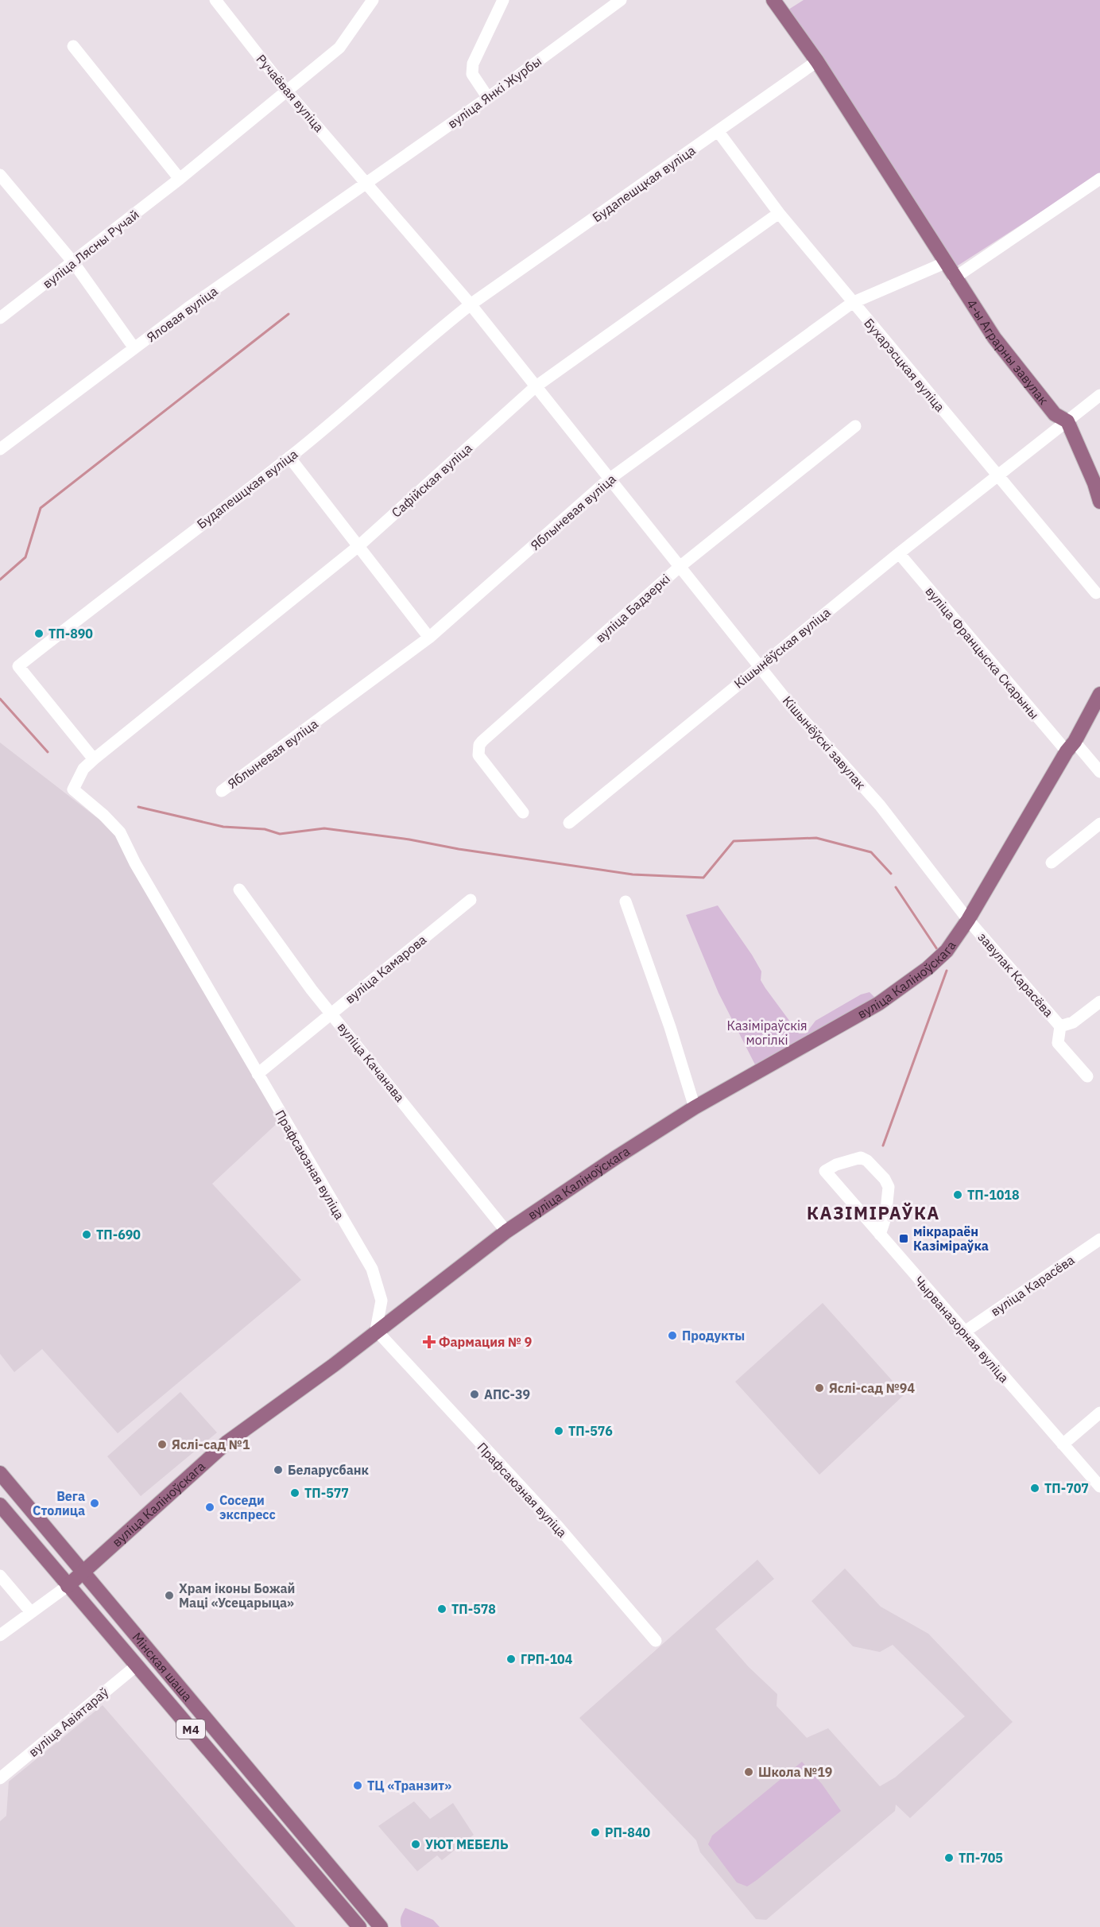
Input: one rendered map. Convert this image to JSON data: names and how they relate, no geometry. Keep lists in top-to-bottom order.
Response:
{
  "streets": {
    "main road": [
      "4-ы Аграрны завулак",
      "вуліца Каліноўскага",
      "Мінская шаша",
      "М4"
    ],
    "street": [
      "вуліца Янкі Журбы",
      "Ручаёвая вуліца",
      "Будапешцкая вуліца",
      "вуліца Лясны Ручай",
      "Яловая вуліца",
      "Бухарэсцкая вуліца",
      "Сафійская вуліца",
      "Яблыневая вуліца",
      "вуліца Бадзеркі",
      "Кішынёўская вуліца",
      "вуліца Францыска Скарыны",
      "Кішынёўскі завулак",
      "вуліца Камарова",
      "завулак Карасёва",
      "вуліца Качанава",
      "Прафсаюзная вуліца",
      "вуліца Карасёва",
      "Чырваназорная вуліца",
      "вуліца Авіятараў"
    ]
  },
  "crossings": [
    ["вуліца Янкі Журбы", "Ручаёвая вуліца"],
    ["вуліца Янкі Журбы", "Яловая вуліца"],
    ["Ручаёвая вуліца", "Будапешцкая вуліца"],
    ["Ручаёвая вуліца", "вуліца Лясны Ручай"],
    ["Ручаёвая вуліца", "Яловая вуліца"],
    ["Будапешцкая вуліца", "4-ы Аграрны завулак"],
    ["Будапешцкая вуліца", "Бухарэсцкая вуліца"],
    ["Будапешцкая вуліца", "Сафійская вуліца"],
    ["Будапешцкая вуліца", "Прафсаюзная вуліца"],
    ["4-ы Аграрны завулак", "Яблыневая вуліца"],
    ["4-ы Аграрны завулак", "Кішынёўская вуліца"],
    ["Бухарэсцкая вуліца", "Сафійская вуліца"],
    ["Бухарэсцкая вуліца", "Яблыневая вуліца"],
    ["Бухарэсцкая вуліца", "Кішынёўская вуліца"],
    ["Сафійская вуліца", "Прафсаюзная вуліца"],
    ["вуліца Бадзеркі", "Кішынёўскі завулак"],
    ["Кішынёўская вуліца", "вуліца Францыска Скарыны"],
    ["Кішынёўская вуліца", "Кішынёўскі завулак"],
    ["вуліца Францыска Скарыны", "вуліца Каліноўскага"],
    ["Кішынёўскі завулак", "завулак Карасёва"],
    ["Кішынёўскі завулак", "вуліца Каліноўскага"],
    ["вуліца Камарова", "вуліца Качанава"],
    ["вуліца Камарова", "Прафсаюзная вуліца"],
    ["завулак Карасёва", "вуліца Каліноўскага"],
    ["вуліца Каліноўскага", "вуліца Качанава"],
    ["вуліца Каліноўскага", "Прафсаюзная вуліца"],
    ["вуліца Каліноўскага", "Мінская шаша"],
    ["вуліца Карасёва", "Чырваназорная вуліца"],
    ["Мінская шаша", "вуліца Авіятараў"]
  ],
  "districts": ["КАЗІМІРАЎКА"],
  "parks": ["Казіміраўскія могілкі"],
  "places": {
    "other": [
      "ТП-890",
      "ТП-1018",
      "ТП-690",
      "Продукты",
      "Яслі-сад №94",
      "АПС-39",
      "ТП-576",
      "Яслі-сад №1",
      "Беларусбанк",
      "ТП-707",
      "ТП-577",
      "Вега Столица",
      "Соседи экспресс",
      "Храм іконы Божай Маці «Усецарыца»",
      "ТП-578",
      "ГРП-104",
      "Школа №19",
      "ТЦ «Транзит»",
      "РП-840",
      "УЮТ МЕБЕЛЬ",
      "ТП-705"
    ],
    "transit": ["мікрараён Казіміраўка"],
    "health": ["Фармация № 9"]
  }
}
